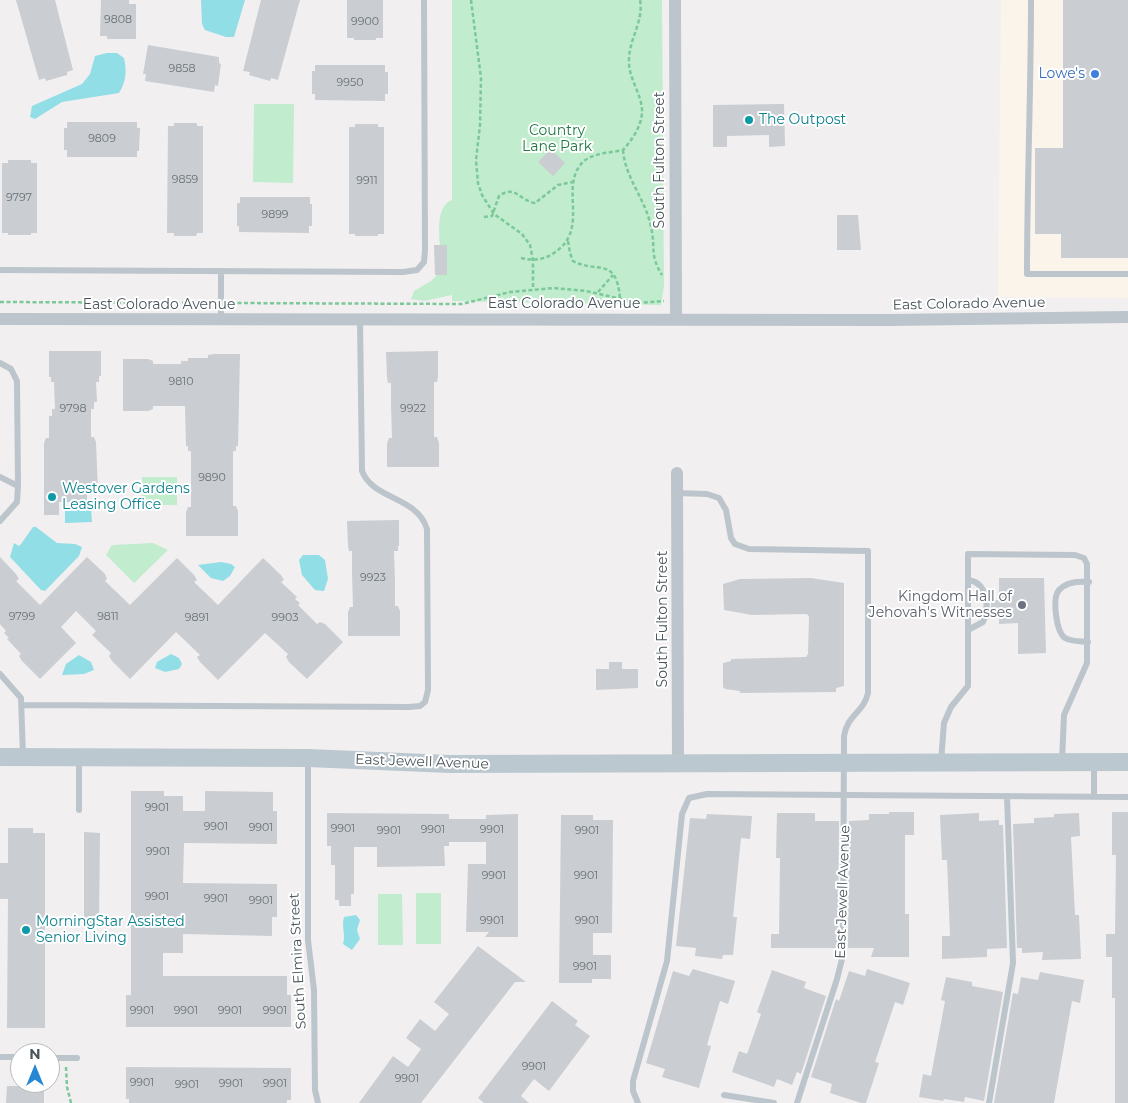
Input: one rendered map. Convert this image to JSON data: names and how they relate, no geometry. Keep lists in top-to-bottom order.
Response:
{
  "streets": {
    "street": ["South Fulton Street", "East Colorado Avenue", "East Jewell Avenue"],
    "lane": ["South Elmira Street"]
  },
  "crossings": [
    ["South Fulton Street", "East Colorado Avenue"],
    ["South Fulton Street", "East Jewell Avenue"],
    ["East Jewell Avenue", "South Elmira Street"]
  ],
  "parks": ["Country Lane Park"],
  "places": [
    "Lowe's",
    "The Outpost",
    "Westover Gardens Leasing Office",
    "Kingdom Hall of Jehovah's Witnesses",
    "MorningStar Assisted Senior Living"
  ],
  "house_numbers": [
    "9808",
    "9900",
    "9858",
    "9950",
    "9809",
    "9859",
    "9911",
    "9797",
    "9899",
    "9810",
    "9798",
    "9922",
    "9890",
    "9923",
    "9799",
    "9811",
    "9891",
    "9903",
    "9901",
    "9901",
    "9901",
    "9901",
    "9901",
    "9901",
    "9901",
    "9901",
    "9901",
    "9901",
    "9901",
    "9901",
    "9901",
    "9901",
    "9901",
    "9901",
    "9901",
    "9901",
    "9901",
    "9901",
    "9901",
    "9901",
    "9901",
    "9901",
    "9901",
    "9901",
    "9901"
  ],
  "north": "top"
}
